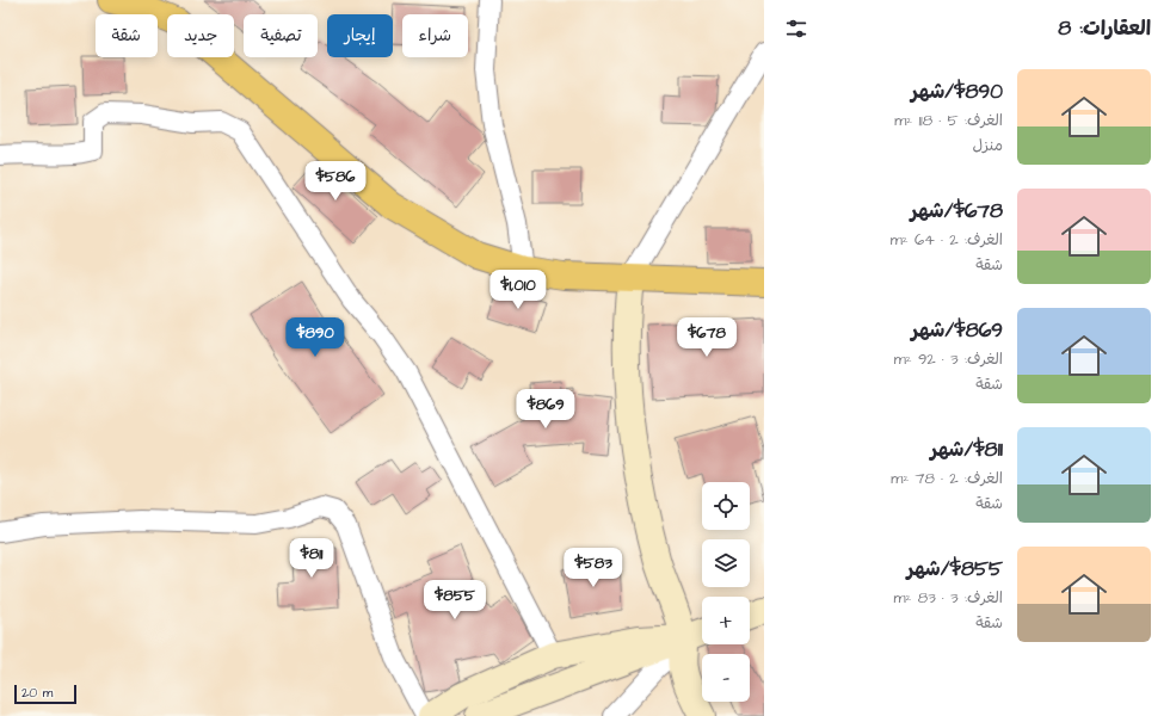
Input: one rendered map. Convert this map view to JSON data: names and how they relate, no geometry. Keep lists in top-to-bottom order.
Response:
{
  "scale_bar": "20 m",
  "page": {
    "heading": "العقارات: 8",
    "chip": [
      "شراء",
      "إيجار",
      "تصفية",
      "جديد",
      "شقة"
    ],
    "list": [
      {
        "name": "$890/شهر",
        "note": "الغرف: 5 · 118 m² · منزل"
      },
      {
        "name": "$678/شهر",
        "note": "الغرف: 2 · 64 m² · شقة"
      },
      {
        "name": "$869/شهر",
        "note": "الغرف: 3 · 92 m² · شقة"
      },
      {
        "name": "$811/شهر",
        "note": "الغرف: 2 · 78 m² · شقة"
      },
      {
        "name": "$855/شهر",
        "note": "الغرف: 3 · 83 m² · شقة"
      }
    ],
    "price": [
      "$586",
      "$1,010",
      "$890",
      "$678",
      "$869",
      "$811",
      "$583",
      "$855"
    ],
    "map_buttons": ["+", "−"],
    "scale": "20 m"
  }
}
